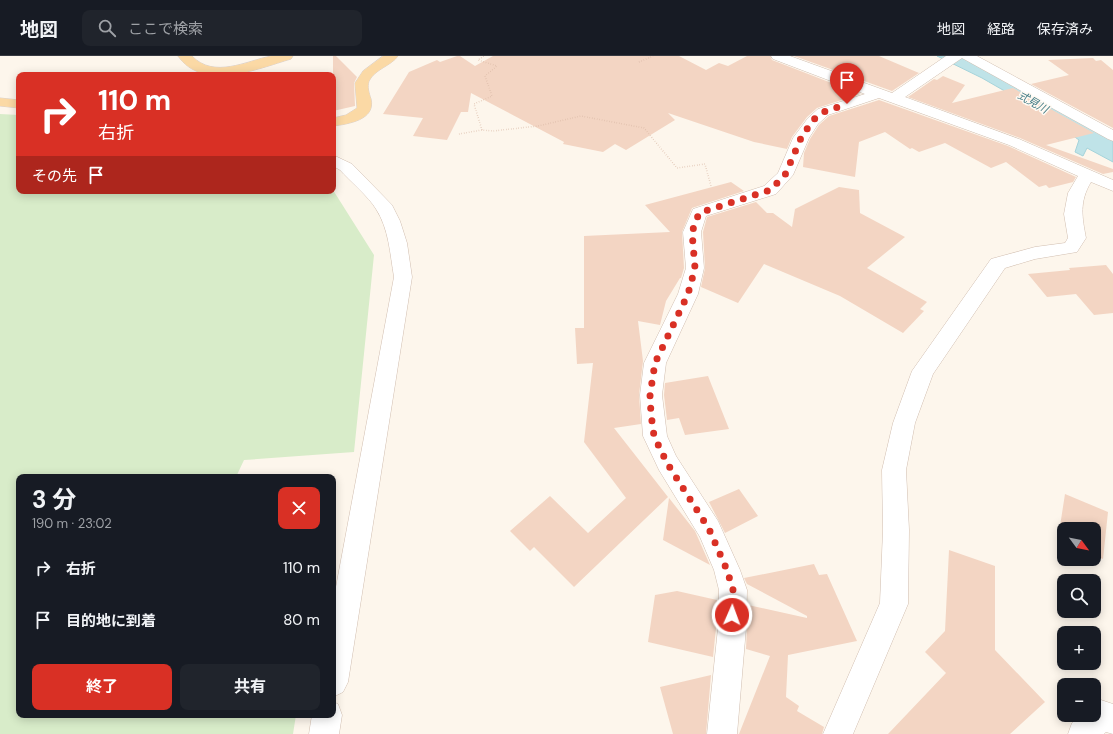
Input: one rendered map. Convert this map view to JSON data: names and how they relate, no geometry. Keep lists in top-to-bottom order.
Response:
{
  "water": ["式見川"],
  "north": "bottom right",
  "page": {
    "header": "地図",
    "search": "ここで検索",
    "nav": ["地図", "経路", "保存済み"],
    "turn": ["110 m", "右折"],
    "then": "その先",
    "heading": ["3 分", "190 m · 23:02"],
    "map_buttons": ["+", "−"],
    "list": [
      {
        "name": "右折",
        "value": "110 m"
      },
      {
        "name": "目的地に到着",
        "value": "80 m"
      }
    ],
    "buttons": ["終了", "共有"]
  }
}
